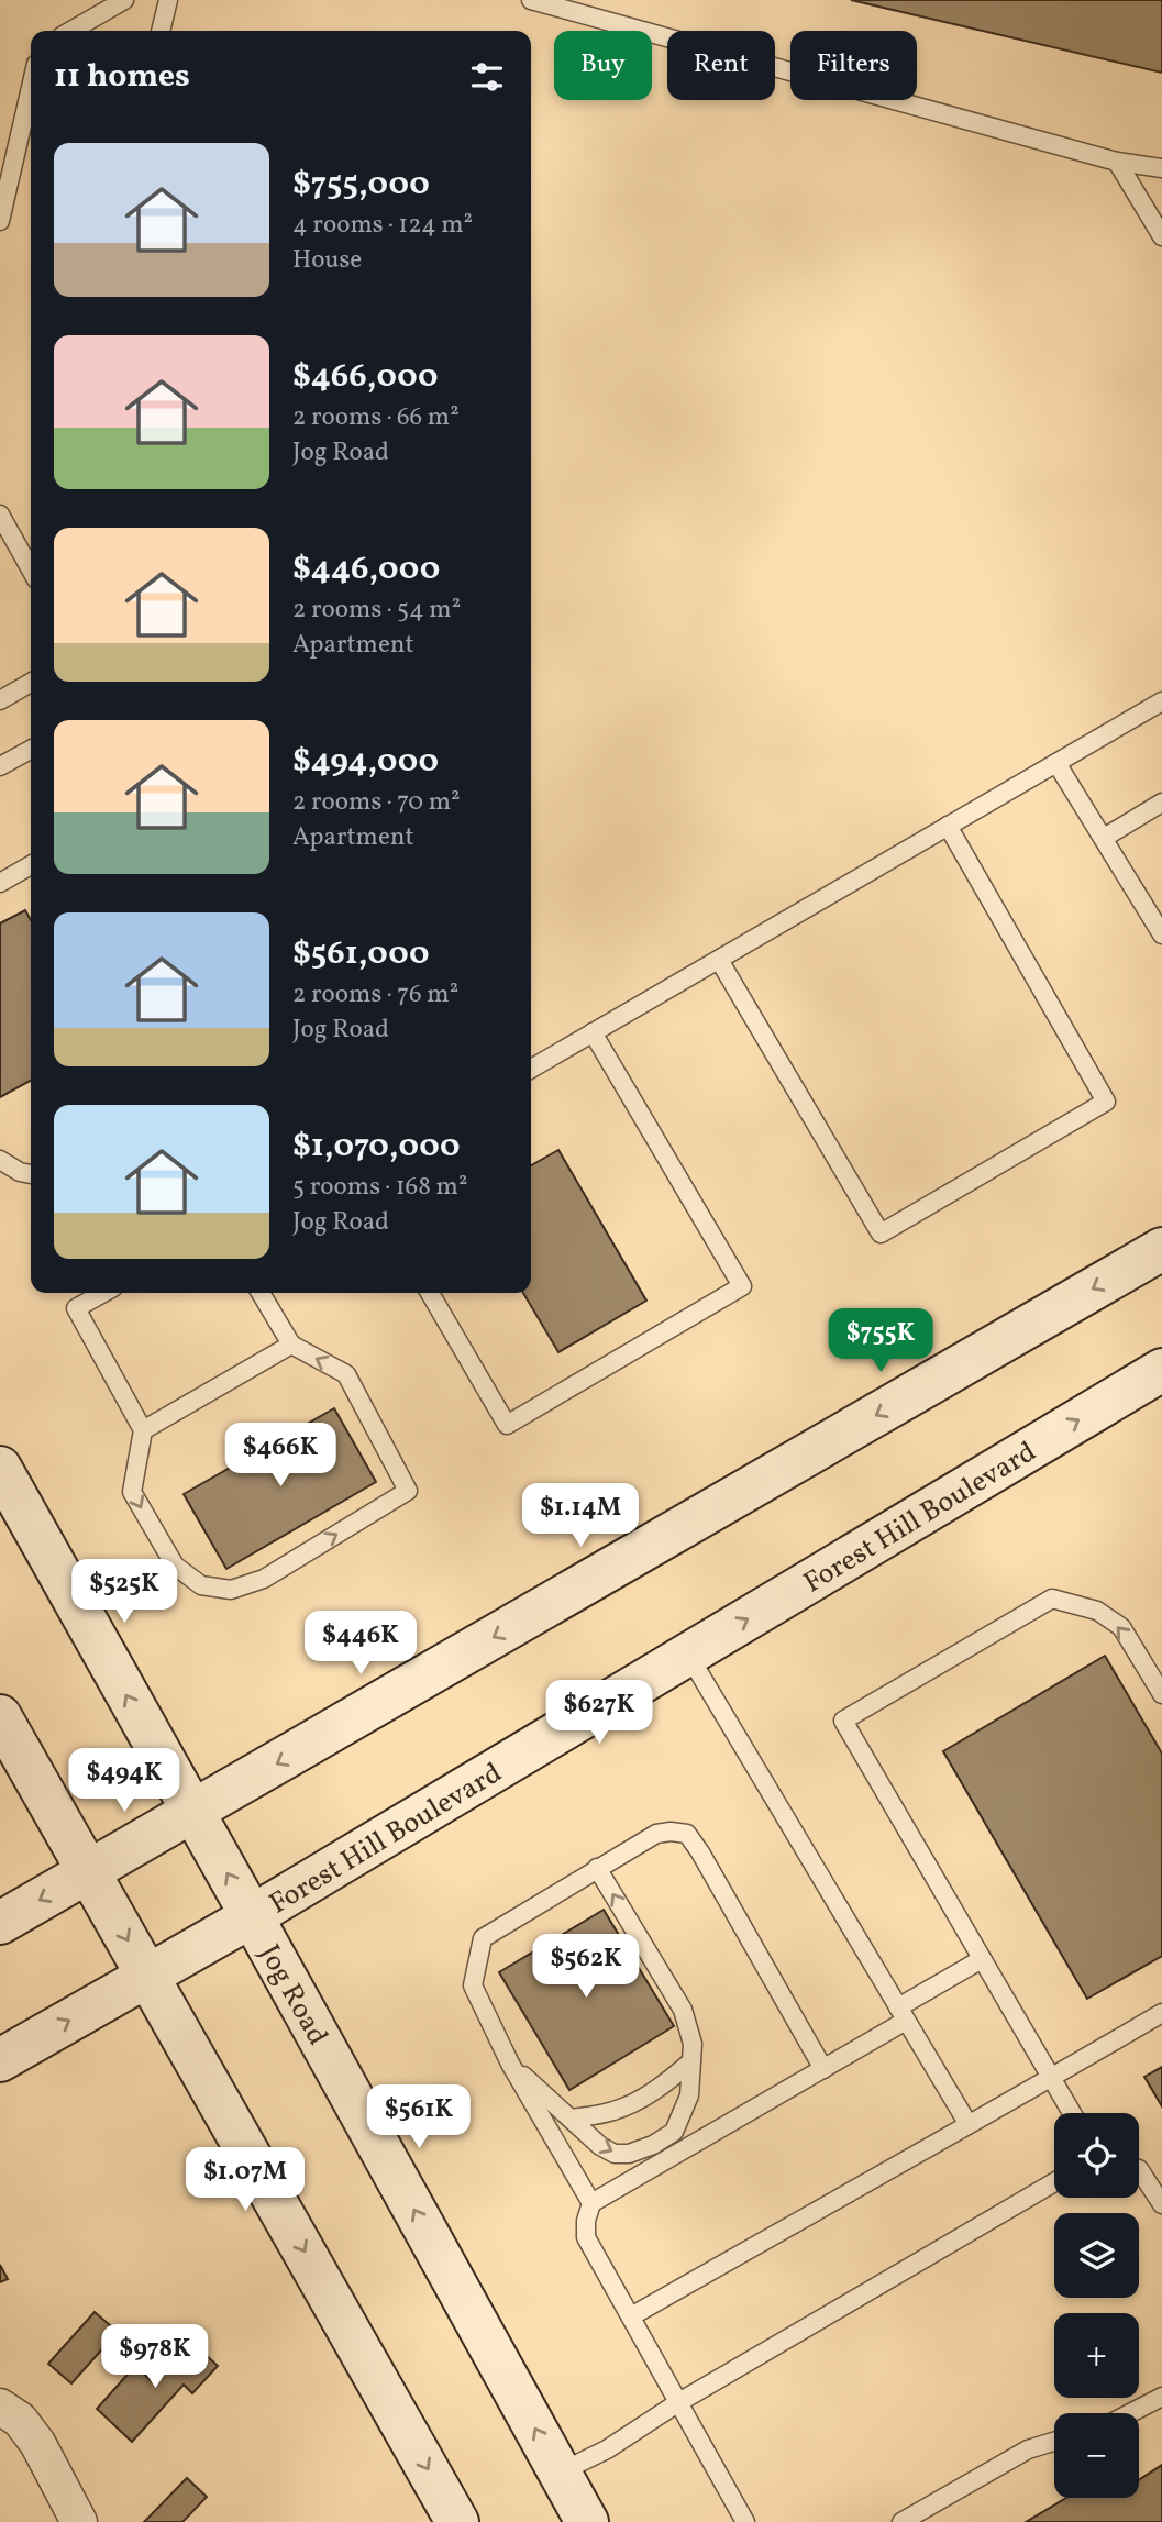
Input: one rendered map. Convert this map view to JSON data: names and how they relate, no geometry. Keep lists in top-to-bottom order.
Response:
{
  "streets": {
    "main road": ["Forest Hill Boulevard", "Jog Road"]
  },
  "crossings": [
    ["Forest Hill Boulevard", "Jog Road"]
  ],
  "page": {
    "chip": ["Buy", "Rent", "Filters"],
    "heading": "11 homes",
    "list": [
      {
        "name": "$755,000",
        "note": "4 rooms · 124 m² · House"
      },
      {
        "name": "$466,000",
        "note": "2 rooms · 66 m² · Jog Road"
      },
      {
        "name": "$446,000",
        "note": "2 rooms · 54 m² · Apartment"
      },
      {
        "name": "$494,000",
        "note": "2 rooms · 70 m² · Apartment"
      },
      {
        "name": "$561,000",
        "note": "2 rooms · 76 m² · Jog Road"
      },
      {
        "name": "$1,070,000",
        "note": "5 rooms · 168 m² · Jog Road"
      }
    ],
    "price": [
      "$755K",
      "$466K",
      "$1.14M",
      "$525K",
      "$446K",
      "$627K",
      "$494K",
      "$562K",
      "$561K",
      "$1.07M",
      "$978K"
    ],
    "map_buttons": ["+", "−"]
  }
}
